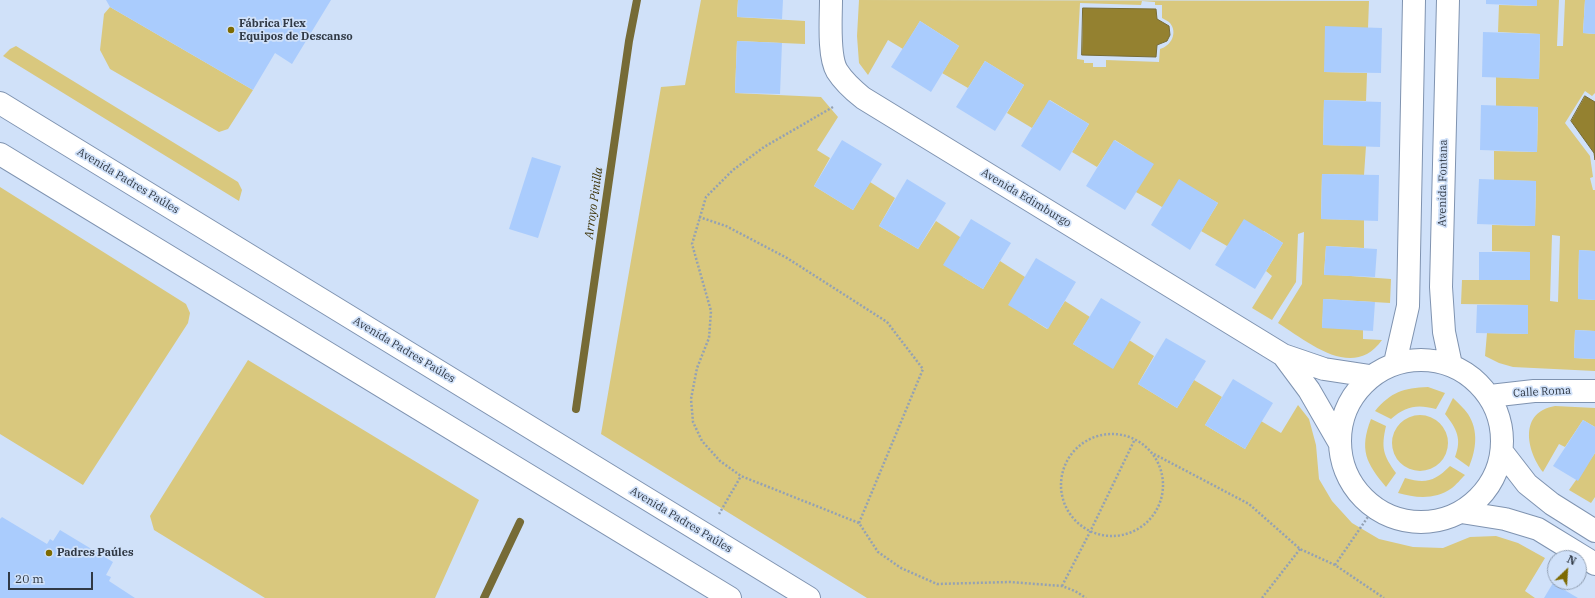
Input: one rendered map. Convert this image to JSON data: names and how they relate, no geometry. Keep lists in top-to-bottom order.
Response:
{
  "streets": {
    "main road": [
      "Avenida Padres Paúles",
      "Avenida Fontana",
      "Avenida Edimburgo",
      "Calle Roma"
    ]
  },
  "water": ["Arroyo Pinilla"],
  "places": ["Fábrica Flex Equipos de Descanso", "Padres Paúles"],
  "scale_bar": "20 m",
  "north": "top right"
}
